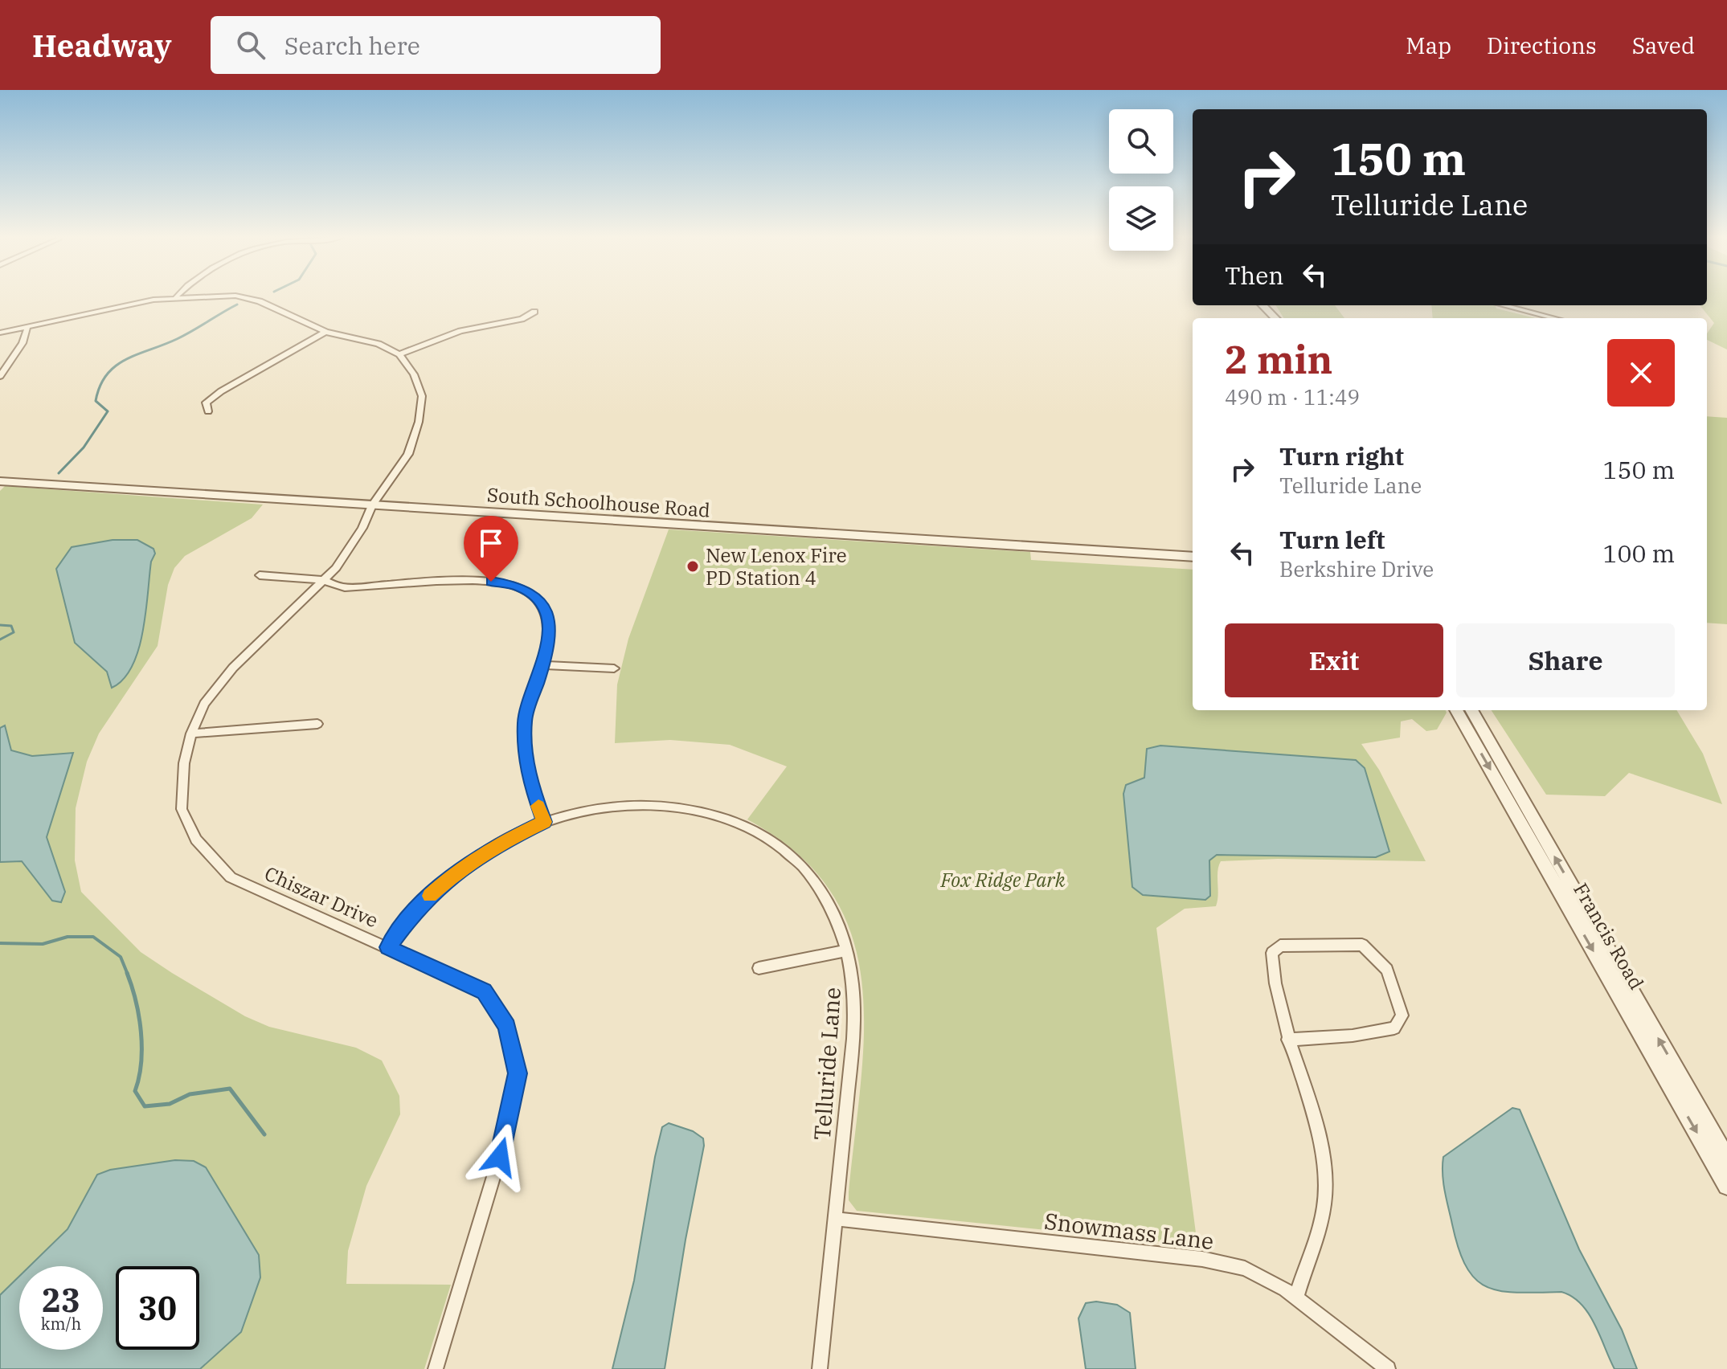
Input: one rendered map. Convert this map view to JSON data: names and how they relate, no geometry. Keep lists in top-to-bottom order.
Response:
{
  "streets": {
    "street": [
      "South Schoolhouse Road",
      "Chiszar Drive",
      "Francis Road",
      "Telluride Lane",
      "Snowmass Lane"
    ]
  },
  "crossings": [
    ["South Schoolhouse Road", "Chiszar Drive"],
    ["Chiszar Drive", "Telluride Lane"],
    ["Telluride Lane", "Snowmass Lane"]
  ],
  "parks": ["Fox Ridge Park"],
  "places": ["New Lenox Fire PD Station 4"],
  "page": {
    "header": "Headway",
    "search": "Search here",
    "nav": ["Map", "Directions", "Saved"],
    "turn": ["150 m", "Telluride Lane"],
    "then": "Then",
    "heading": ["2 min", "490 m · 11:49"],
    "list": [
      {
        "name": "Turn right",
        "note": "Telluride Lane",
        "value": "150 m"
      },
      {
        "name": "Turn left",
        "note": "Berkshire Drive",
        "value": "100 m"
      }
    ],
    "buttons": ["Exit", "Share"],
    "speed": "23 km/h",
    "limit": "30"
  }
}
